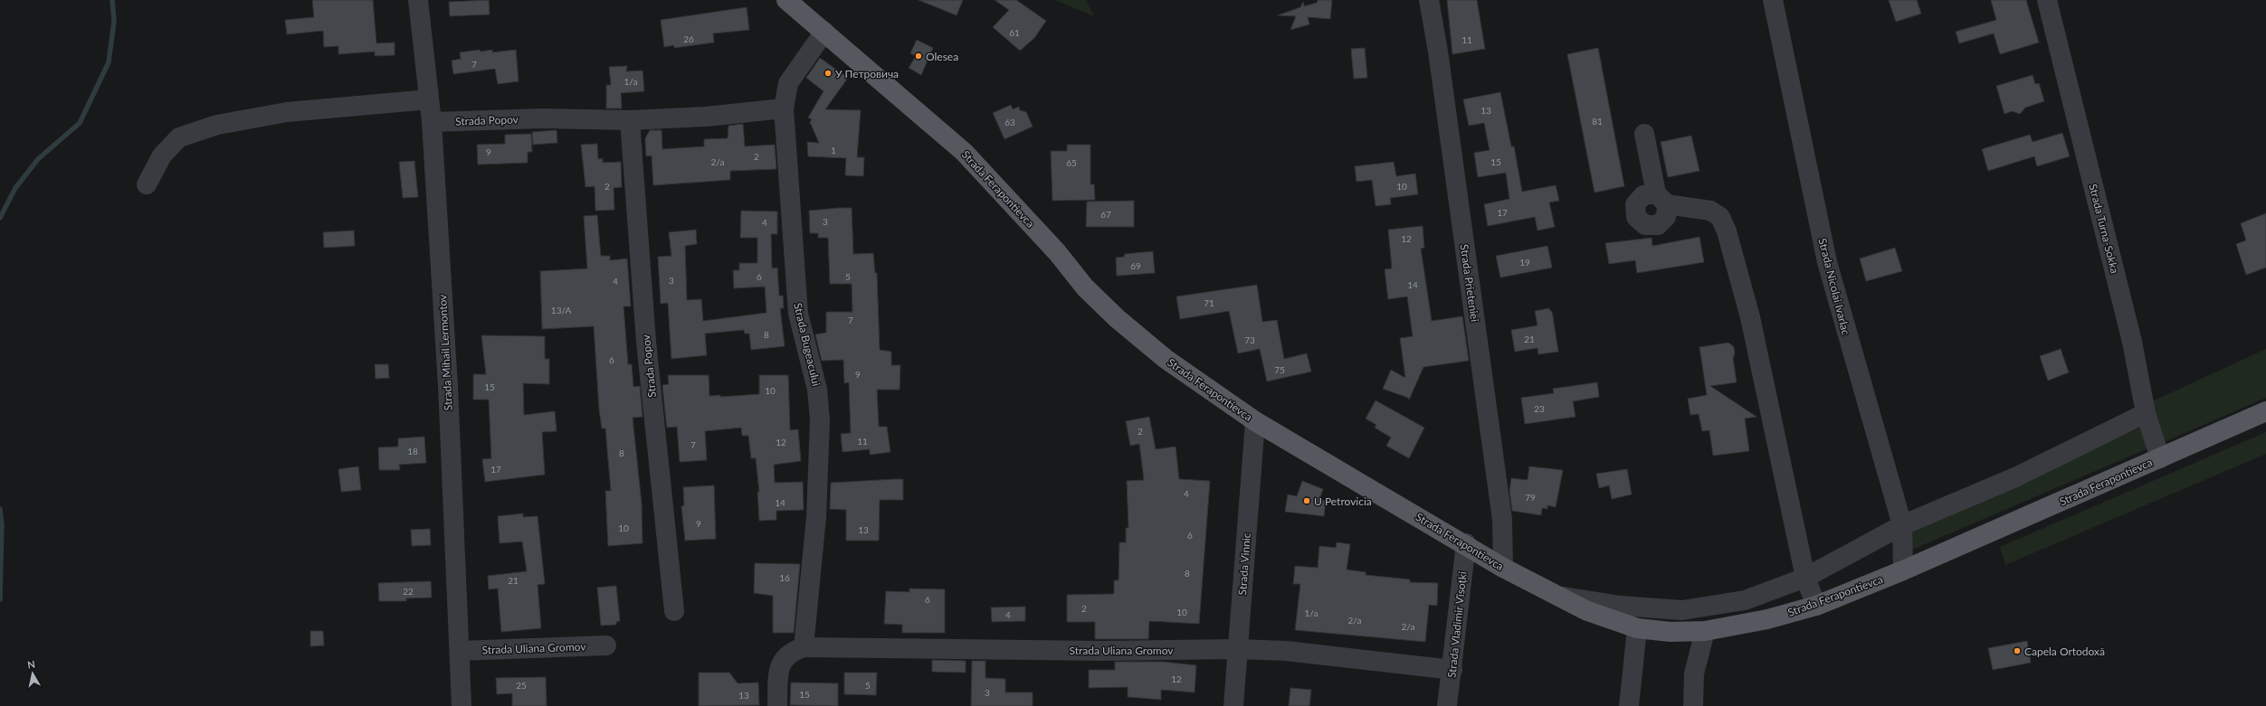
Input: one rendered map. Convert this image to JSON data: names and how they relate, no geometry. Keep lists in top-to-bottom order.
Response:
{
  "streets": {
    "main road": ["Strada Ferapontievca"],
    "street": [
      "Strada Popov",
      "Strada Turna-Sokka",
      "Strada Prieteniei",
      "Strada Nicolai Ivarlac",
      "Strada Bugeacului",
      "Strada Mihail Lermontov",
      "Strada Vinnic",
      "Strada Vladimir Vîsoțki",
      "Strada Uliana Gromov"
    ]
  },
  "crossings": [
    ["Strada Popov", "Strada Bugeacului"],
    ["Strada Popov", "Strada Mihail Lermontov"],
    ["Strada Ferapontievca", "Strada Turna-Sokka"],
    ["Strada Ferapontievca", "Strada Prieteniei"],
    ["Strada Ferapontievca", "Strada Nicolai Ivarlac"],
    ["Strada Ferapontievca", "Strada Bugeacului"],
    ["Strada Ferapontievca", "Strada Vinnic"],
    ["Strada Ferapontievca", "Strada Vladimir Vîsoțki"],
    ["Strada Bugeacului", "Strada Uliana Gromov"],
    ["Strada Mihail Lermontov", "Strada Uliana Gromov"],
    ["Strada Vinnic", "Strada Uliana Gromov"],
    ["Strada Vladimir Vîsoțki", "Strada Uliana Gromov"]
  ],
  "places": [
    "Olesea",
    "У Петровича",
    "U Petrovicia",
    "Capela Ortodoxă"
  ],
  "house_numbers": [
    "61",
    "26",
    "11",
    "7",
    "1/a",
    "13",
    "81",
    "63",
    "1",
    "9",
    "2",
    "2/a",
    "15",
    "65",
    "2",
    "10",
    "17",
    "67",
    "3",
    "4",
    "12",
    "19",
    "69",
    "6",
    "5",
    "3",
    "4",
    "14",
    "71",
    "13/A",
    "7",
    "8",
    "21",
    "73",
    "6",
    "75",
    "9",
    "15",
    "10",
    "23",
    "2",
    "11",
    "12",
    "7",
    "18",
    "8",
    "17",
    "4",
    "79",
    "14",
    "9",
    "10",
    "13",
    "6",
    "8",
    "16",
    "21",
    "22",
    "6",
    "2",
    "10",
    "1/a",
    "4",
    "2/a",
    "2/a",
    "12",
    "25",
    "5",
    "3",
    "15",
    "13"
  ],
  "north": "top"
}
